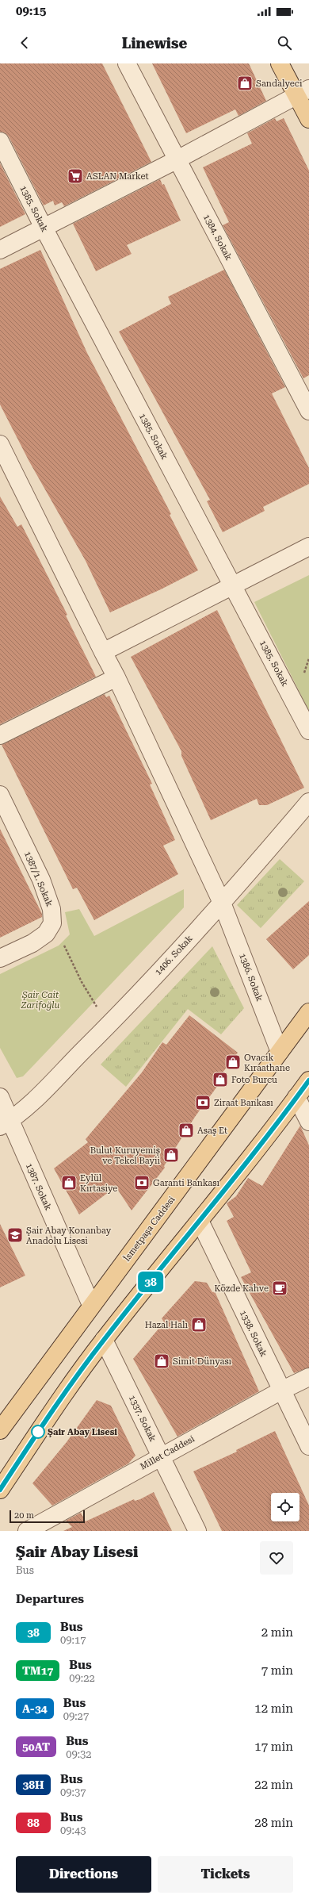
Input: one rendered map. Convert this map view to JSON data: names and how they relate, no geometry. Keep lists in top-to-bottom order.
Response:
{
  "streets": {
    "main road": ["İsmetpaşa Caddesi"],
    "street": [
      "1385. Sokak",
      "1384. Sokak",
      "1387/1. Sokak",
      "1406. Sokak",
      "1386. Sokak",
      "1387. Sokak",
      "1338. Sokak",
      "1337. Sokak",
      "Millet Caddesi"
    ]
  },
  "crossings": [
    ["1406. Sokak", "1386. Sokak"],
    ["1406. Sokak", "1387. Sokak"],
    ["1386. Sokak", "İsmetpaşa Caddesi"],
    ["1387. Sokak", "İsmetpaşa Caddesi"],
    ["1338. Sokak", "Millet Caddesi"],
    ["1337. Sokak", "Millet Caddesi"]
  ],
  "parks": ["Şair Cait Zarifoğlu"],
  "places": {
    "shop": [
      "Sandalyeci",
      "Ovacık Kıraathane",
      "Foto Burcu",
      "Asaş Et",
      "Bulut Kuruyemiş ve Tekel Bayii",
      "Eylül Kırtasiye",
      "Hazal Halı",
      "Simit Dünyası"
    ],
    "supermarket": ["ASLAN Market"],
    "bank": ["Ziraat Bankası", "Garanti Bankası"],
    "school or university": ["Şair Abay Konanbay Anadolu Lisesi"],
    "cafe": ["Közde Kahve"],
    "other": ["Şair Abay Lisesi"]
  },
  "lines": ["bus line 38"],
  "scale_bar": "20 m",
  "page": {
    "status": "09:15",
    "header": "Linewise",
    "on_map": "38",
    "scale": "20 m",
    "heading": [
      ["Şair Abay Lisesi", "Bus"],
      "Departures"
    ],
    "list": [
      {
        "mark": "38",
        "name": "Bus",
        "note": "09:17",
        "value": "2 min"
      },
      {
        "mark": "TM17",
        "name": "Bus",
        "note": "09:22",
        "value": "7 min"
      },
      {
        "mark": "A-34",
        "name": "Bus",
        "note": "09:27",
        "value": "12 min"
      },
      {
        "mark": "50AT",
        "name": "Bus",
        "note": "09:32",
        "value": "17 min"
      },
      {
        "mark": "38H",
        "name": "Bus",
        "note": "09:37",
        "value": "22 min"
      },
      {
        "mark": "88",
        "name": "Bus",
        "note": "09:43",
        "value": "28 min"
      }
    ],
    "buttons": ["Directions", "Tickets"]
  }
}
